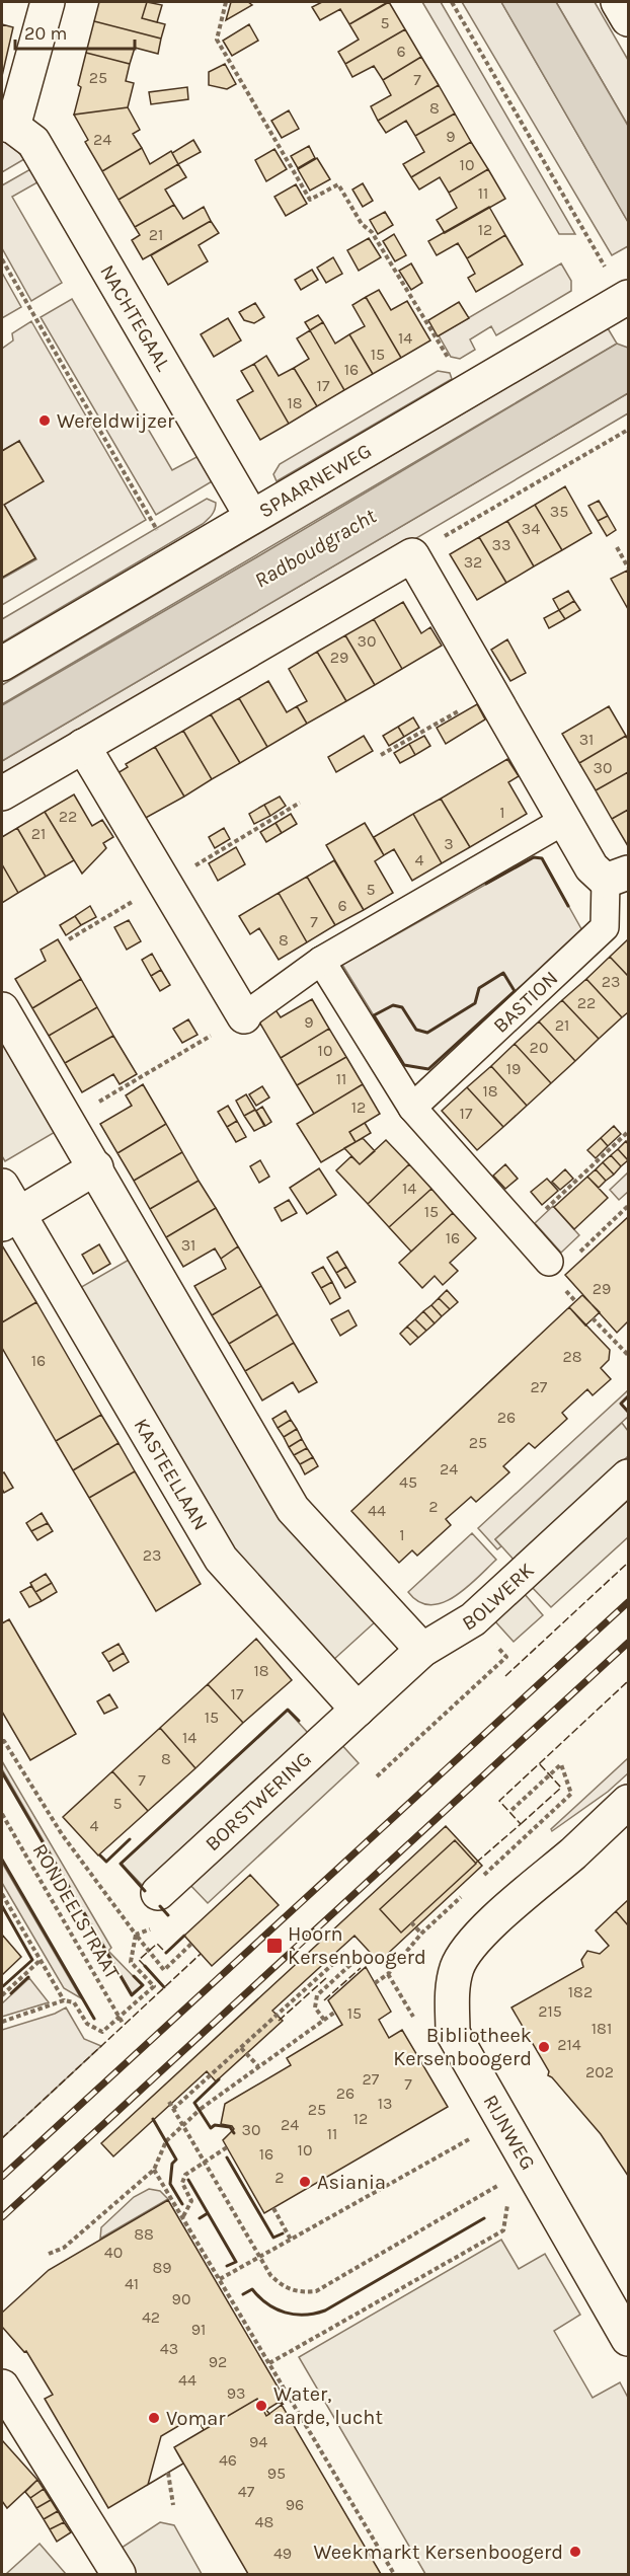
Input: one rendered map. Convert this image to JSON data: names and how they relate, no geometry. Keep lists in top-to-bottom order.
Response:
{
  "streets": {
    "street": [
      "NACHTEGAAL",
      "SPAARNEWEG",
      "BASTION",
      "KASTEELLAAN",
      "BOLWERK",
      "BORSTWERING",
      "RIJNWEG"
    ],
    "path": ["RONDEELSTRAAT"]
  },
  "crossings": [
    ["NACHTEGAAL", "SPAARNEWEG"],
    ["KASTEELLAAN", "BOLWERK"],
    ["KASTEELLAAN", "BORSTWERING"],
    ["BOLWERK", "BORSTWERING"]
  ],
  "water": ["Radboudgracht"],
  "places": {
    "other": [
      "Wereldwijzer",
      "Bibliotheek Kersenboogerd",
      "Asiania",
      "Water, aarde, lucht",
      "Vomar",
      "Weekmarkt Kersenboogerd"
    ],
    "transit": ["Hoorn Kersenboogerd"]
  },
  "house_numbers": [
    "5",
    "6",
    "25",
    "7",
    "8",
    "9",
    "24",
    "10",
    "11",
    "12",
    "21",
    "14",
    "15",
    "16",
    "17",
    "18",
    "35",
    "34",
    "33",
    "32",
    "30",
    "29",
    "31",
    "30",
    "1",
    "22",
    "21",
    "3",
    "4",
    "5",
    "6",
    "7",
    "8",
    "23",
    "22",
    "9",
    "21",
    "20",
    "10",
    "19",
    "11",
    "18",
    "12",
    "17",
    "14",
    "15",
    "16",
    "31",
    "29",
    "28",
    "16",
    "27",
    "26",
    "25",
    "24",
    "45",
    "2",
    "44",
    "1",
    "23",
    "18",
    "17",
    "15",
    "14",
    "8",
    "7",
    "5",
    "4",
    "182",
    "215",
    "15",
    "181",
    "214",
    "202",
    "27",
    "7",
    "26",
    "13",
    "25",
    "12",
    "24",
    "30",
    "11",
    "10",
    "16",
    "2",
    "88",
    "40",
    "89",
    "41",
    "90",
    "42",
    "91",
    "43",
    "92",
    "44",
    "93",
    "94",
    "46",
    "95",
    "47",
    "96",
    "48",
    "49"
  ],
  "scale_bar": "20 m"
}
